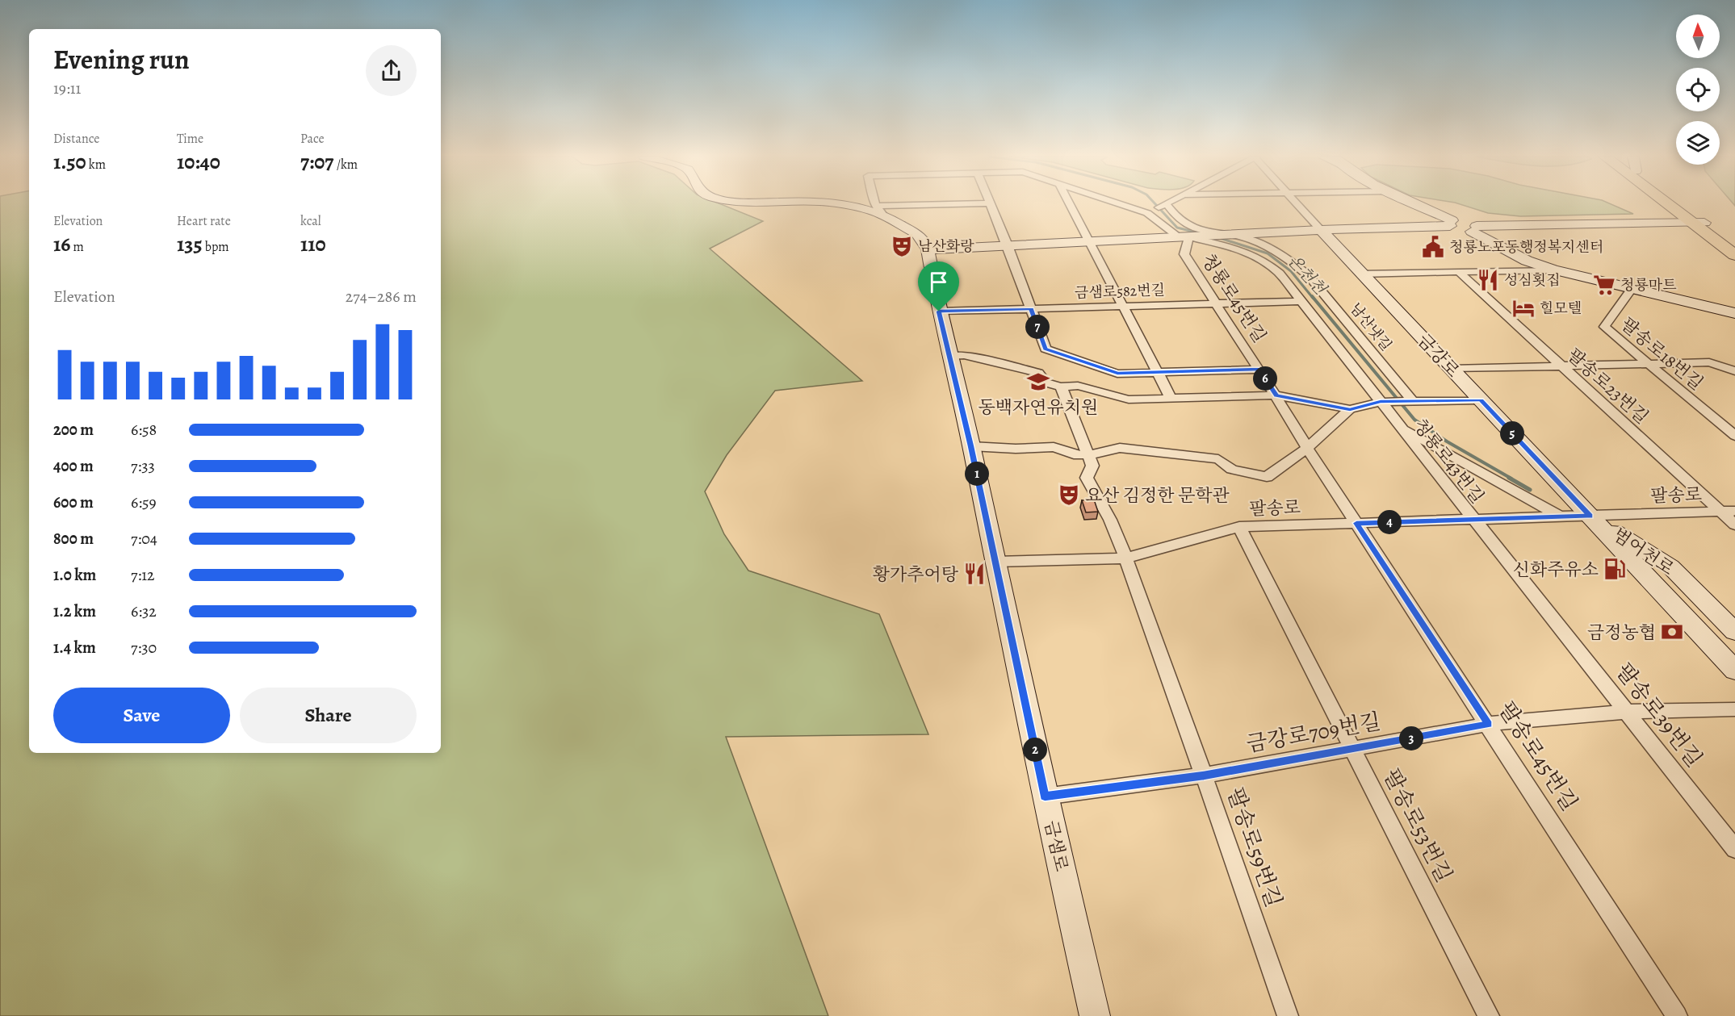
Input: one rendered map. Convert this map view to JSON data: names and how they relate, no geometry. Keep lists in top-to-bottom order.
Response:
{
  "streets": {
    "main road": ["금강로", "범어천로", "금샘로"],
    "street": [
      "금샘로582번길",
      "청룡로45번길",
      "남산냇길",
      "팔송로18번길",
      "팔송로23번길",
      "청룡로43번길",
      "팔송로",
      "팔송로39번길",
      "금강로709번길",
      "팔송로45번길",
      "팔송로53번길",
      "팔송로59번길"
    ]
  },
  "crossings": [
    ["금샘로582번길", "청룡로45번길"],
    ["금샘로582번길", "청룡로43번길"],
    ["금샘로582번길", "금샘로"],
    ["청룡로45번길", "청룡로43번길"],
    ["청룡로45번길", "팔송로"],
    ["청룡로45번길", "팔송로45번길"],
    ["금강로", "팔송로"],
    ["금강로", "범어천로"],
    ["팔송로23번길", "팔송로"],
    ["청룡로43번길", "팔송로"],
    ["청룡로43번길", "팔송로39번길"],
    ["팔송로", "범어천로"],
    ["팔송로", "팔송로39번길"],
    ["팔송로", "팔송로45번길"],
    ["팔송로", "팔송로53번길"],
    ["팔송로", "금샘로"],
    ["팔송로", "팔송로59번길"],
    ["팔송로39번길", "금강로709번길"],
    ["금강로709번길", "팔송로45번길"],
    ["금강로709번길", "팔송로53번길"],
    ["금강로709번길", "금샘로"],
    ["금강로709번길", "팔송로59번길"]
  ],
  "water": ["온천천"],
  "places": {
    "theatre": ["남산화랑", "요산 김정한 문학관"],
    "public building": ["청룡노포동행정복지센터"],
    "restaurant": ["성심횟집", "황가추어탕"],
    "supermarket": ["청룡마트"],
    "hotel": ["힐모텔"],
    "school or university": ["동백자연유치원"],
    "fuel station": ["신화주유소"],
    "bank": ["금정농협"]
  },
  "north": "top",
  "page": {
    "heading": ["Evening run", "19:11"],
    "stats": [
      ["Distance", "1.50 km"],
      ["Time", "10:40"],
      ["Pace", "7:07 /km"],
      ["Elevation", "16 m"],
      ["Heart rate", "135 bpm"],
      ["kcal", "110"]
    ],
    "chart": ["Elevation", "274–286 m"],
    "pins": [
      "7",
      "6",
      "5",
      "1",
      "4",
      "3",
      "2"
    ],
    "list": [
      {
        "name": "200 m",
        "note": "6:58"
      },
      {
        "name": "400 m",
        "note": "7:33"
      },
      {
        "name": "600 m",
        "note": "6:59"
      },
      {
        "name": "800 m",
        "note": "7:04"
      },
      {
        "name": "1.0 km",
        "note": "7:12"
      },
      {
        "name": "1.2 km",
        "note": "6:32"
      },
      {
        "name": "1.4 km",
        "note": "7:30"
      }
    ],
    "buttons": ["Save", "Share"]
  }
}
